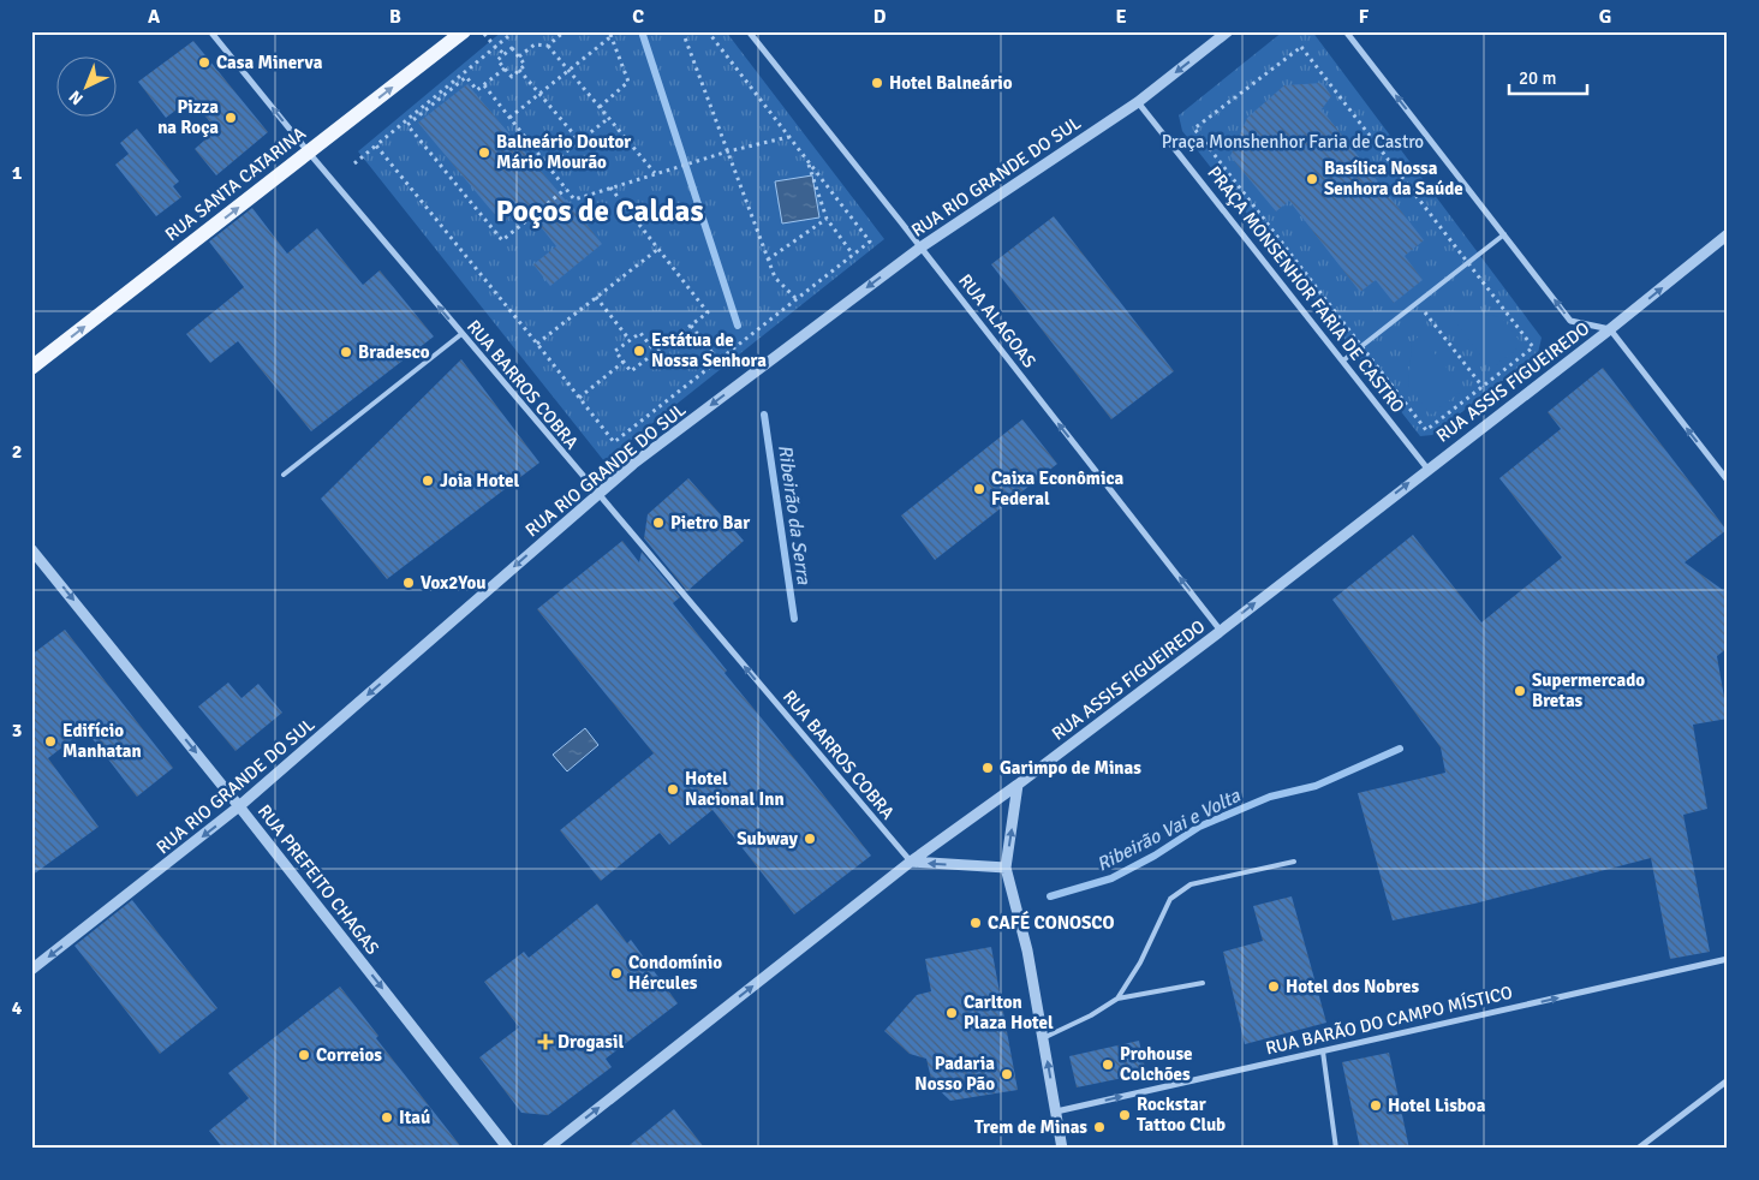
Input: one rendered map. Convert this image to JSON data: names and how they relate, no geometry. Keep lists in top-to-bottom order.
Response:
{
  "streets": {
    "main road": ["RUA SANTA CATARINA"],
    "street": [
      "RUA RIO GRANDE DO SUL",
      "PRAÇA MONSENHOR FARIA DE CASTRO",
      "RUA ALAGOAS",
      "RUA ASSIS FIGUEIREDO",
      "RUA BARROS COBRA",
      "RUA PREFEITO CHAGAS",
      "RUA BARÃO DO CAMPO MÍSTICO"
    ]
  },
  "crossings": [
    ["RUA RIO GRANDE DO SUL", "PRAÇA MONSENHOR FARIA DE CASTRO"],
    ["RUA RIO GRANDE DO SUL", "RUA ALAGOAS"],
    ["RUA RIO GRANDE DO SUL", "RUA BARROS COBRA"],
    ["RUA RIO GRANDE DO SUL", "RUA PREFEITO CHAGAS"],
    ["RUA SANTA CATARINA", "RUA BARROS COBRA"],
    ["PRAÇA MONSENHOR FARIA DE CASTRO", "RUA ASSIS FIGUEIREDO"],
    ["RUA ALAGOAS", "RUA ASSIS FIGUEIREDO"],
    ["RUA ASSIS FIGUEIREDO", "RUA BARROS COBRA"]
  ],
  "one_way": [
    "RUA RIO GRANDE DO SUL",
    "RUA SANTA CATARINA",
    "RUA ALAGOAS",
    "RUA ASSIS FIGUEIREDO",
    "RUA BARROS COBRA",
    "RUA PREFEITO CHAGAS",
    "RUA BARÃO DO CAMPO MÍSTICO"
  ],
  "districts": ["Poços de Caldas"],
  "water": ["Ribeirão da Serra", "Ribeirão Vai e Volta"],
  "parks": ["Praça Monshenhor Faria de Castro"],
  "places": {
    "other": [
      "Casa Minerva",
      "Hotel Balneário",
      "Pizza na Roça",
      "Balneário Doutor Mário Mourão",
      "Basílica Nossa Senhora da Saúde",
      "Estátua de Nossa Senhora",
      "Bradesco",
      "Joia Hotel",
      "Caixa Econômica Federal",
      "Pietro Bar",
      "Vox2You",
      "Supermercado Bretas",
      "Edifício Manhatan",
      "Garimpo de Minas",
      "Hotel Nacional Inn",
      "Subway",
      "CAFÉ CONOSCO",
      "Condomínio Hércules",
      "Hotel dos Nobres",
      "Carlton Plaza Hotel",
      "Correios",
      "Prohouse Colchões",
      "Padaria Nosso Pão",
      "Hotel Lisboa",
      "Rockstar Tattoo Club",
      "Itaú",
      "Trem de Minas"
    ],
    "health": ["Drogasil"]
  },
  "scale_bar": "20 m",
  "north": "bottom left",
  "grid": {
    "columns": [
      "A",
      "B",
      "C",
      "D",
      "E",
      "F",
      "G"
    ],
    "rows": [
      "1",
      "2",
      "3",
      "4"
    ]
  }
}
